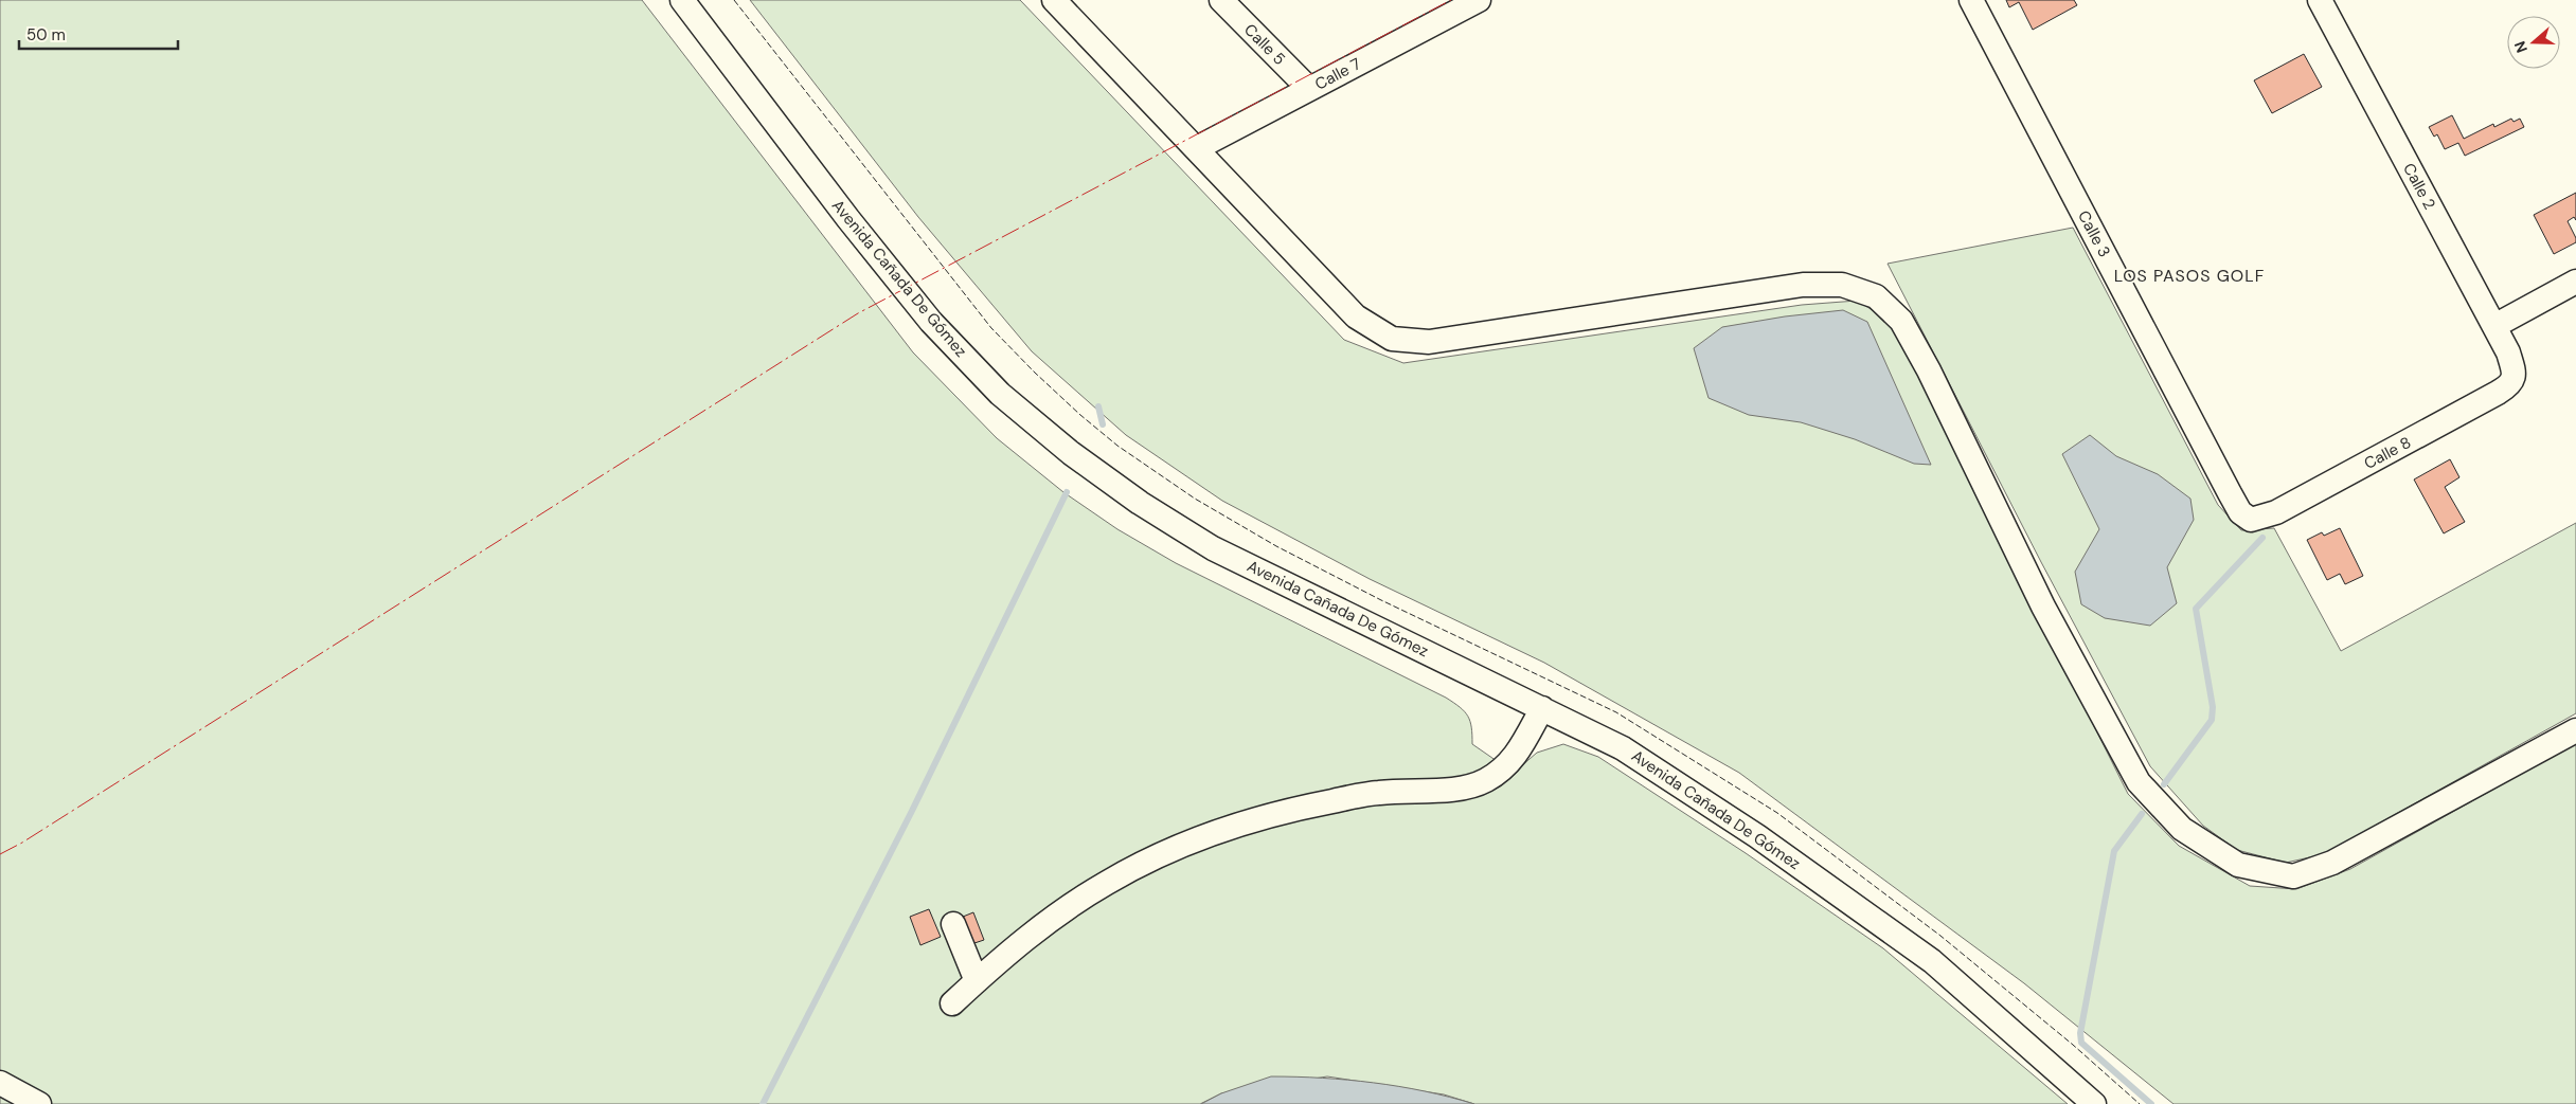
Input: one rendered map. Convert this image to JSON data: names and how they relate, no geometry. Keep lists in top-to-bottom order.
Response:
{
  "streets": {
    "street": [
      "Calle 5",
      "Calle 7",
      "Calle 2",
      "Calle 3",
      "Avenida Cañada De Gómez",
      "Calle 8"
    ]
  },
  "crossings": [
    ["Calle 5", "Calle 7"],
    ["Calle 2", "Calle 8"],
    ["Calle 3", "Calle 8"]
  ],
  "districts": ["LOS PASOS GOLF"],
  "scale_bar": "50 m",
  "north": "left"
}
